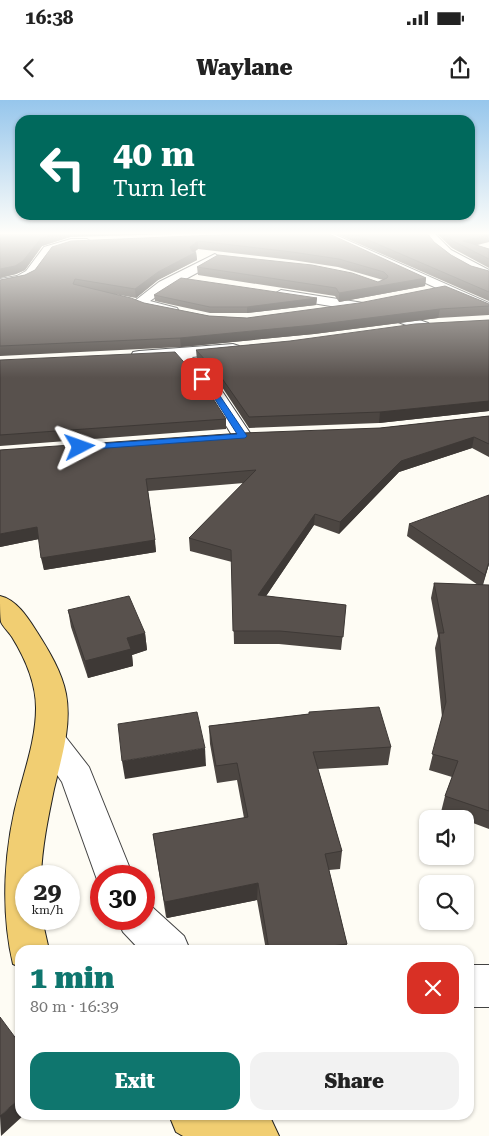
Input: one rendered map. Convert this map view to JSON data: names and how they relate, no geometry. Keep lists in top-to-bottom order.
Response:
{
  "page": {
    "status": "16:38",
    "header": "Waylane",
    "turn": ["40 m", "Turn left"],
    "speed": "29 km/h",
    "limit": "30",
    "heading": ["1 min", "80 m · 16:39"],
    "buttons": ["Exit", "Share"]
  }
}
